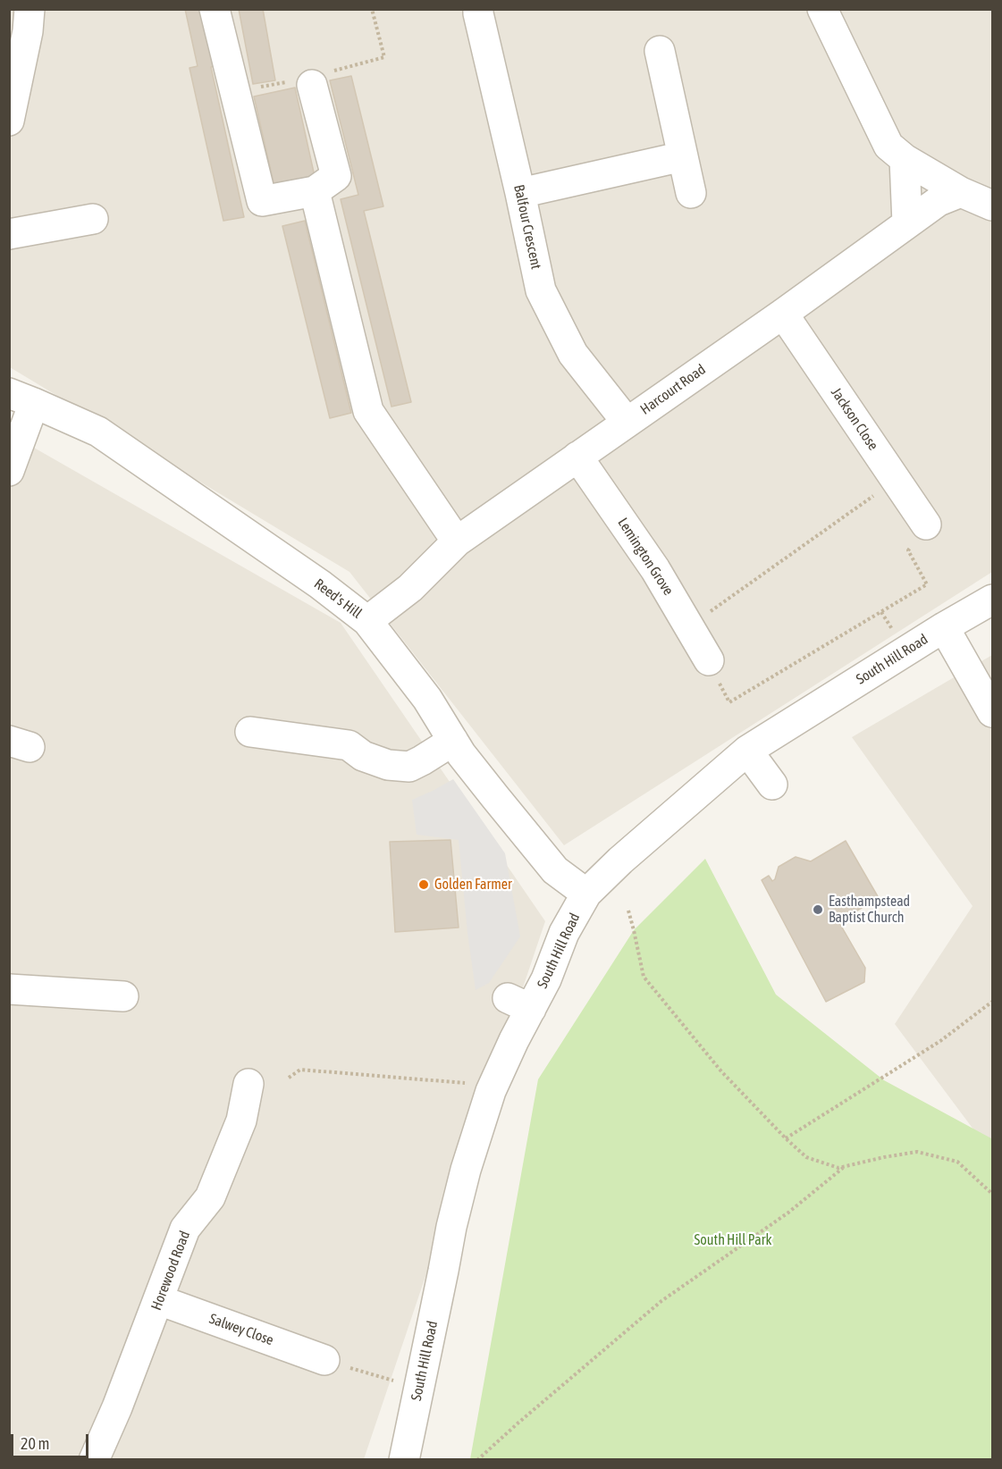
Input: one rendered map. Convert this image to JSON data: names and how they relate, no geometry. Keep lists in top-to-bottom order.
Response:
{
  "streets": {
    "street": [
      "Balfour Crescent",
      "Harcourt Road",
      "Jackson Close",
      "Lemington Grove",
      "Reed's Hill",
      "South Hill Road",
      "Horewood Road",
      "Salwey Close"
    ]
  },
  "crossings": [
    ["Balfour Crescent", "Harcourt Road"],
    ["Harcourt Road", "Jackson Close"],
    ["Harcourt Road", "Lemington Grove"],
    ["Harcourt Road", "Reed's Hill"],
    ["Reed's Hill", "South Hill Road"],
    ["Horewood Road", "Salwey Close"]
  ],
  "parks": ["South Hill Park"],
  "places": ["Golden Farmer", "Easthampstead Baptist Church"],
  "scale_bar": "20 m"
}
